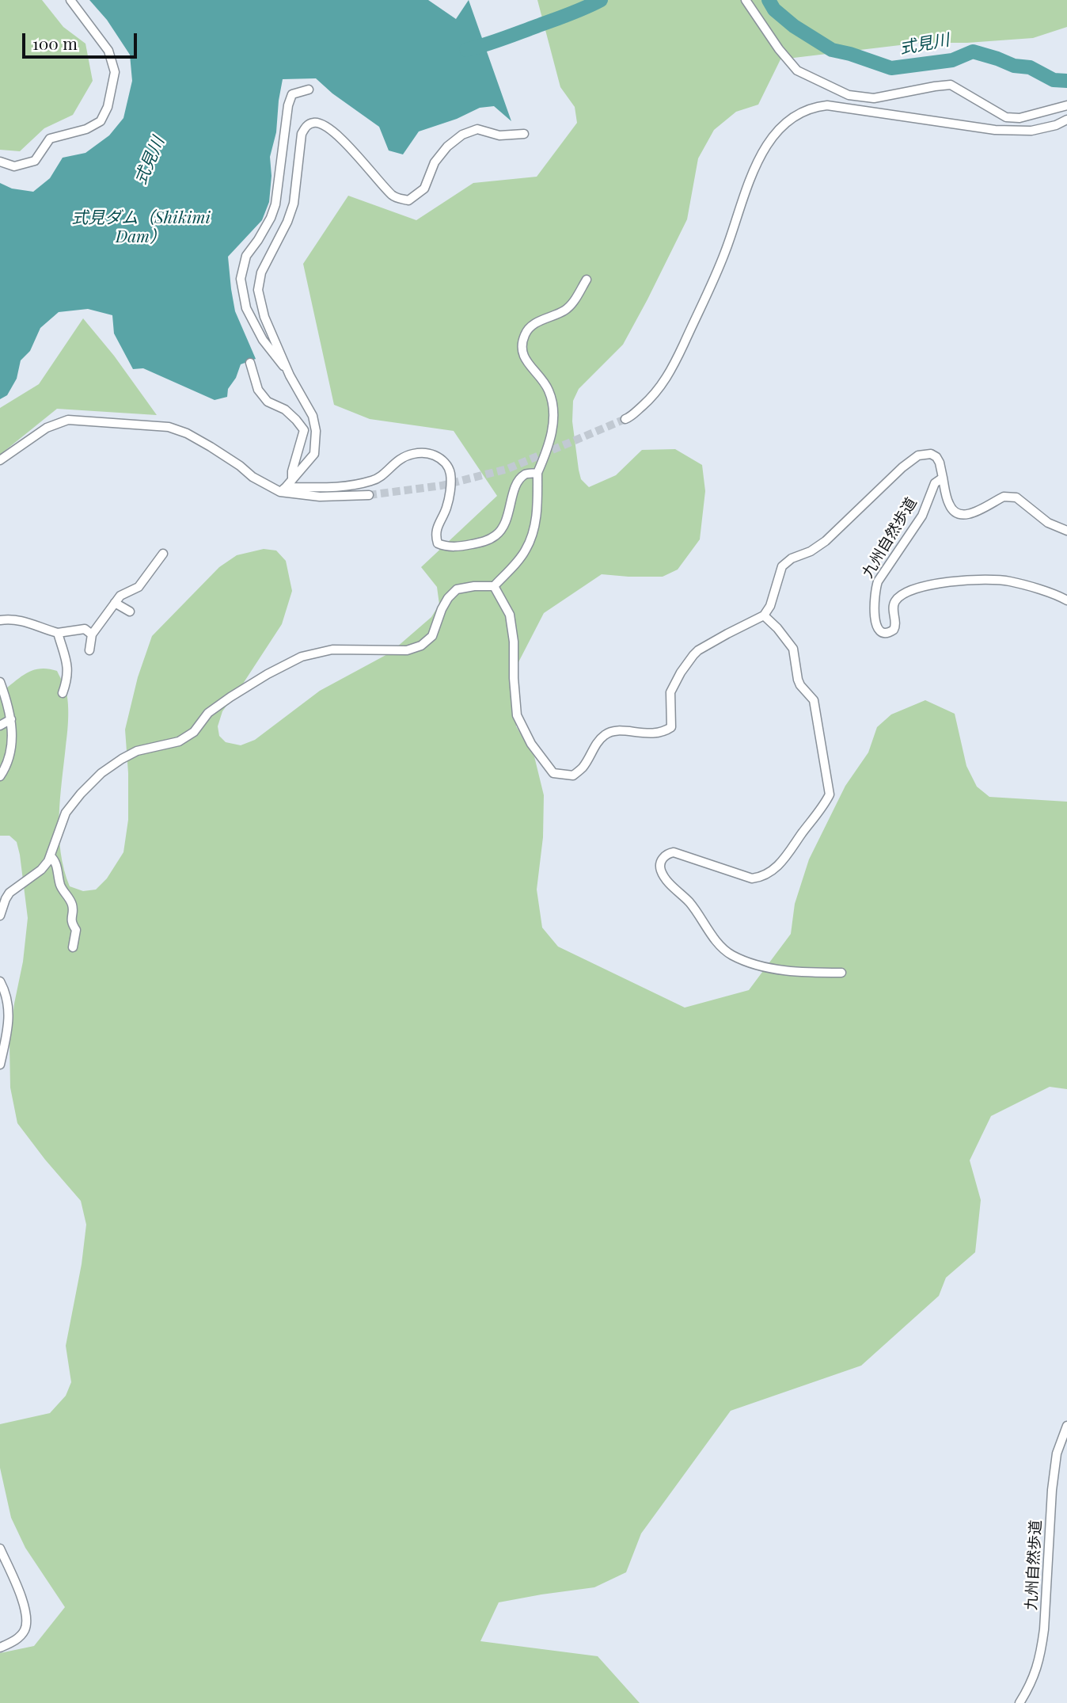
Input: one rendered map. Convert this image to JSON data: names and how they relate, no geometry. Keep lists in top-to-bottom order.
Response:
{
  "streets": {
    "street": ["九州自然歩道"]
  },
  "water": ["式見川", "式見ダム（Shikimi Dam）"],
  "scale_bar": "100 m"
}
